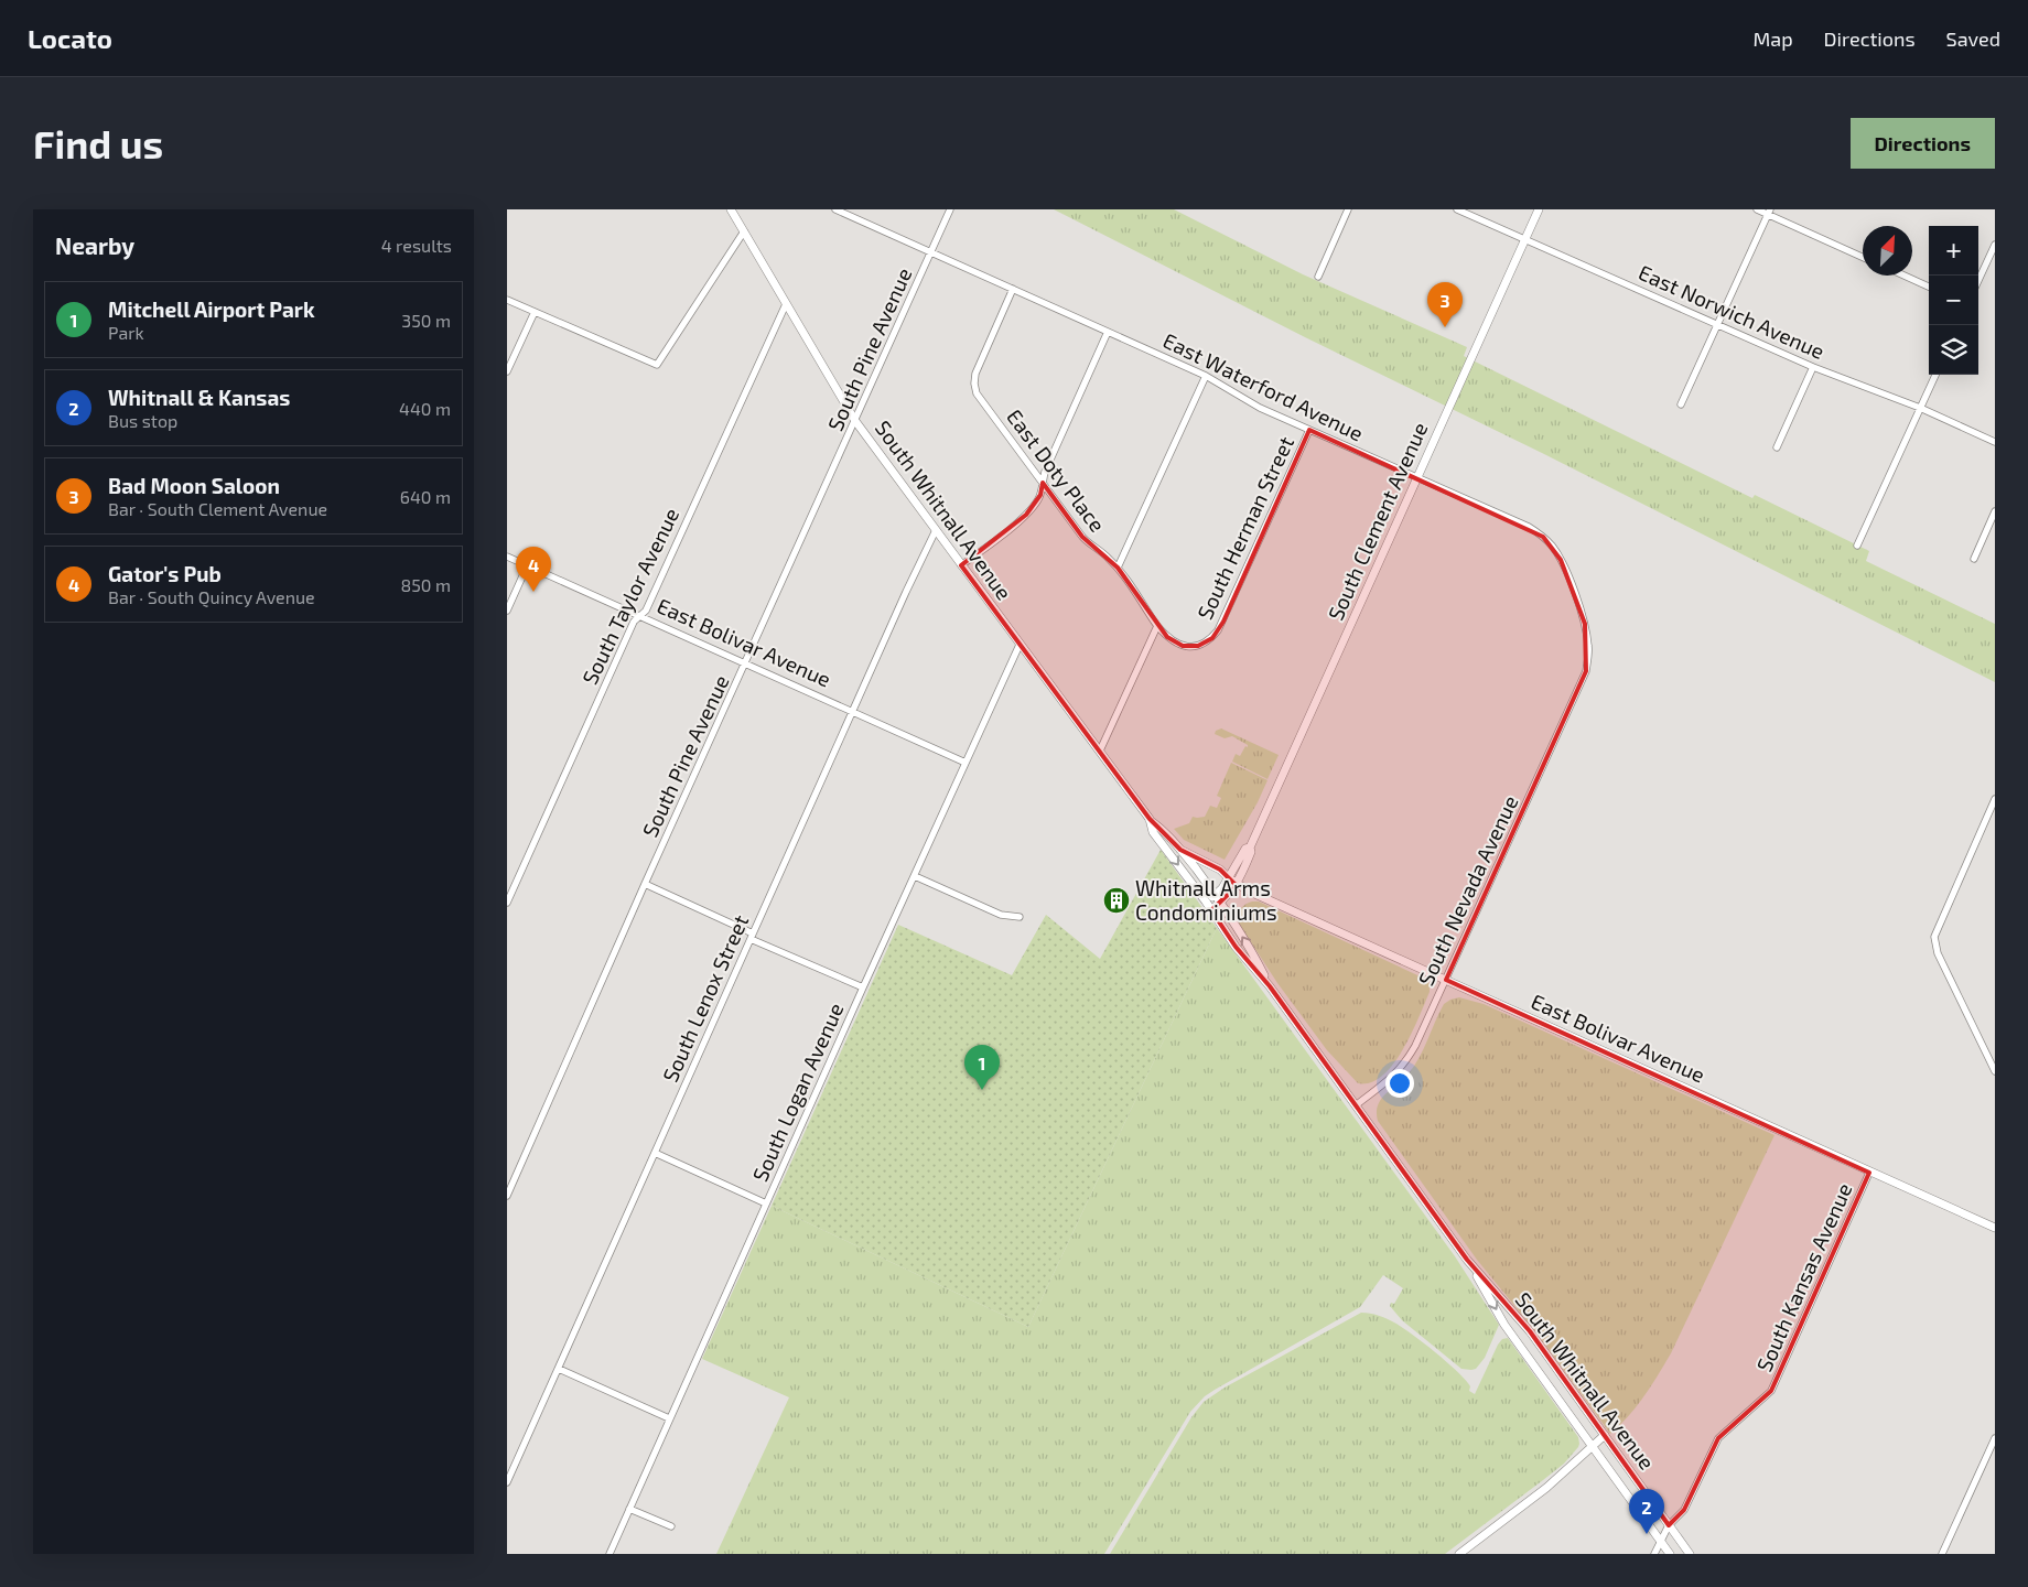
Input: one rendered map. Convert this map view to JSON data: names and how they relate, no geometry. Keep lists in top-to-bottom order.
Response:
{
  "streets": {
    "street": [
      "East Norwich Avenue",
      "South Pine Avenue",
      "East Waterford Avenue",
      "East Doty Place",
      "South Whitnall Avenue",
      "South Clement Avenue",
      "South Herman Street",
      "South Taylor Avenue",
      "East Bolivar Avenue",
      "South Nevada Avenue",
      "South Lenox Street",
      "South Logan Avenue",
      "South Kansas Avenue"
    ]
  },
  "crossings": [
    ["East Norwich Avenue", "South Clement Avenue"],
    ["South Pine Avenue", "East Waterford Avenue"],
    ["South Pine Avenue", "South Whitnall Avenue"],
    ["South Pine Avenue", "East Bolivar Avenue"],
    ["East Waterford Avenue", "East Doty Place"],
    ["East Waterford Avenue", "South Clement Avenue"],
    ["East Waterford Avenue", "South Herman Street"],
    ["East Waterford Avenue", "South Nevada Avenue"],
    ["East Doty Place", "South Herman Street"],
    ["South Whitnall Avenue", "South Clement Avenue"],
    ["South Whitnall Avenue", "South Taylor Avenue"],
    ["South Whitnall Avenue", "East Bolivar Avenue"],
    ["South Whitnall Avenue", "South Nevada Avenue"],
    ["South Whitnall Avenue", "South Lenox Street"],
    ["South Whitnall Avenue", "South Logan Avenue"],
    ["South Whitnall Avenue", "South Kansas Avenue"],
    ["South Clement Avenue", "East Bolivar Avenue"],
    ["South Taylor Avenue", "East Bolivar Avenue"],
    ["East Bolivar Avenue", "South Nevada Avenue"],
    ["East Bolivar Avenue", "South Lenox Street"],
    ["East Bolivar Avenue", "South Logan Avenue"],
    ["East Bolivar Avenue", "South Kansas Avenue"]
  ],
  "places": {
    "building": ["Whitnall Arms Condominiums"]
  },
  "north": "top right",
  "page": {
    "header": "Locato",
    "nav": ["Map", "Directions", "Saved"],
    "buttons": "Directions",
    "title": "Find us",
    "heading": ["Nearby", "4 results"],
    "map_buttons": ["+", "−"],
    "list": [
      {
        "mark": "1",
        "name": "Mitchell Airport Park",
        "note": "Park",
        "value": "350 m"
      },
      {
        "mark": "2",
        "name": "Whitnall & Kansas",
        "note": "Bus stop",
        "value": "440 m"
      },
      {
        "mark": "3",
        "name": "Bad Moon Saloon",
        "note": "Bar · South Clement Avenue",
        "value": "640 m"
      },
      {
        "mark": "4",
        "name": "Gator's Pub",
        "note": "Bar · South Quincy Avenue",
        "value": "850 m"
      }
    ],
    "pins": [
      "3",
      "4",
      "1",
      "2"
    ]
  }
}
